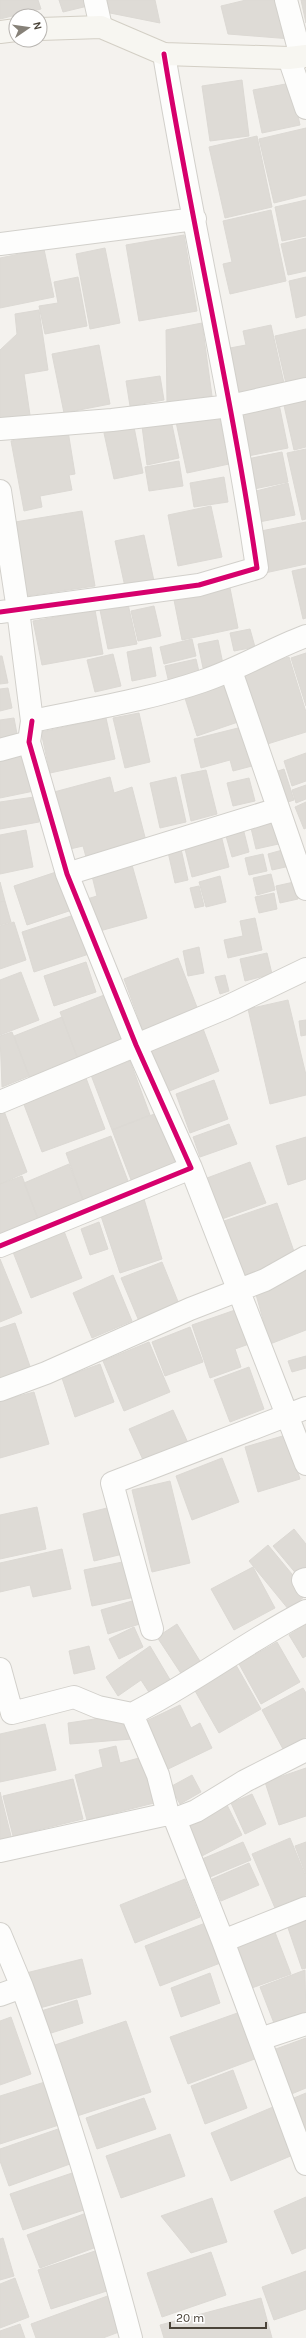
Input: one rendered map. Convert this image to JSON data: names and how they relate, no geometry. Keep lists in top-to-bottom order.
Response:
{
  "scale_bar": "20 m",
  "north": "right"
}
